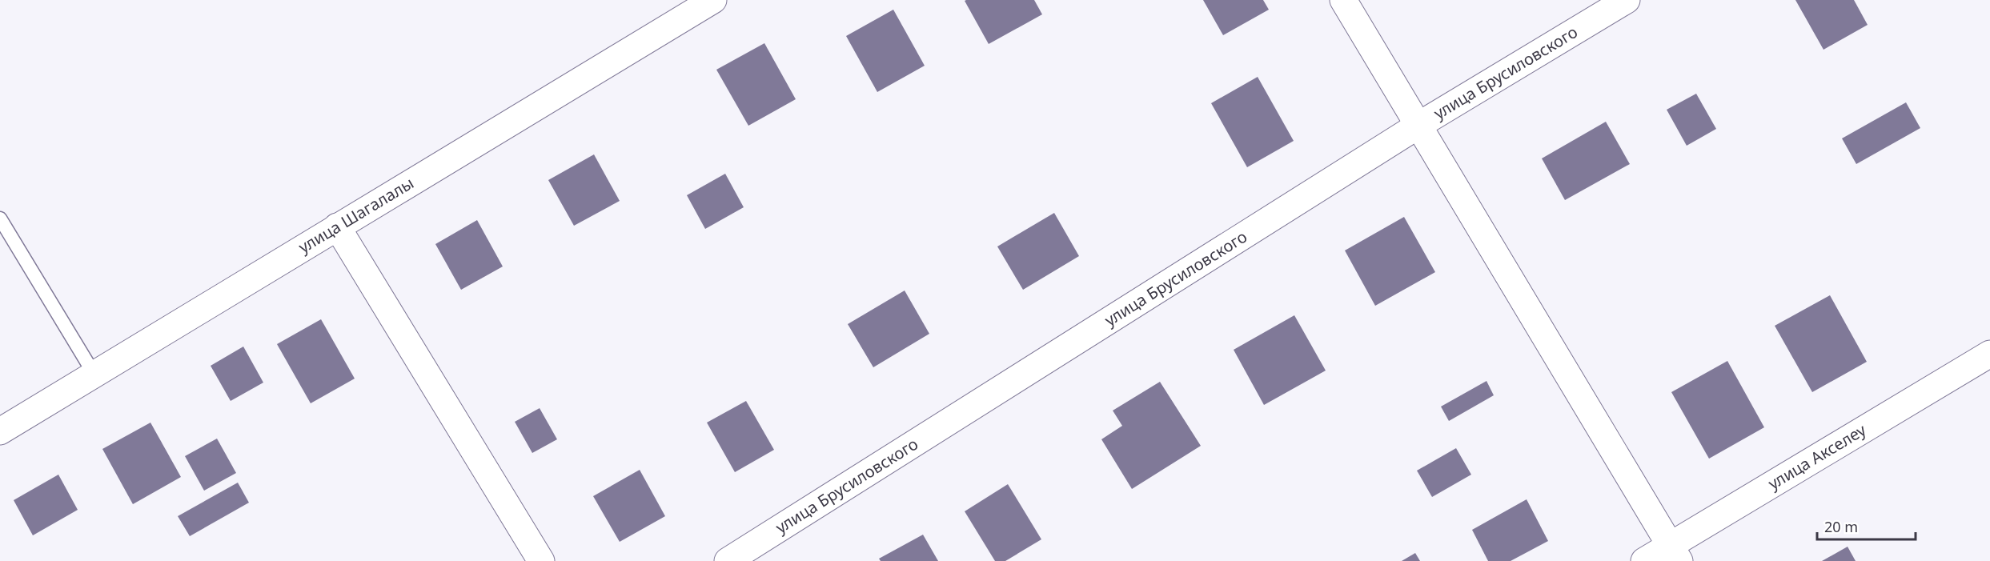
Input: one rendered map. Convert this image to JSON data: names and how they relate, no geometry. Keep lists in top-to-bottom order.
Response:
{
  "streets": {
    "street": ["улица Брусиловского", "улица Шагалалы", "улица Акселеу"]
  },
  "scale_bar": "20 m"
}
